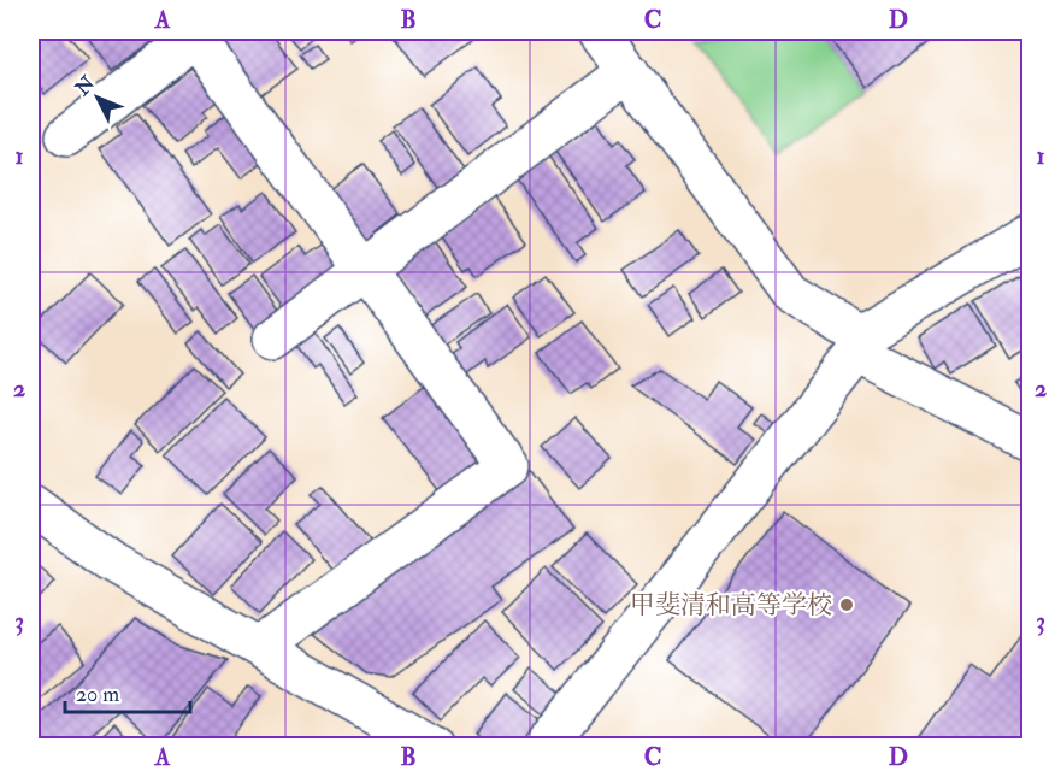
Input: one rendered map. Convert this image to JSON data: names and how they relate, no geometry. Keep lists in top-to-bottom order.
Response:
{
  "places": ["甲斐清和高等学校"],
  "scale_bar": "20 m",
  "north": "top left",
  "grid": {
    "columns": [
      "A",
      "B",
      "C",
      "D"
    ],
    "rows": ["1", "2", "3"]
  }
}
